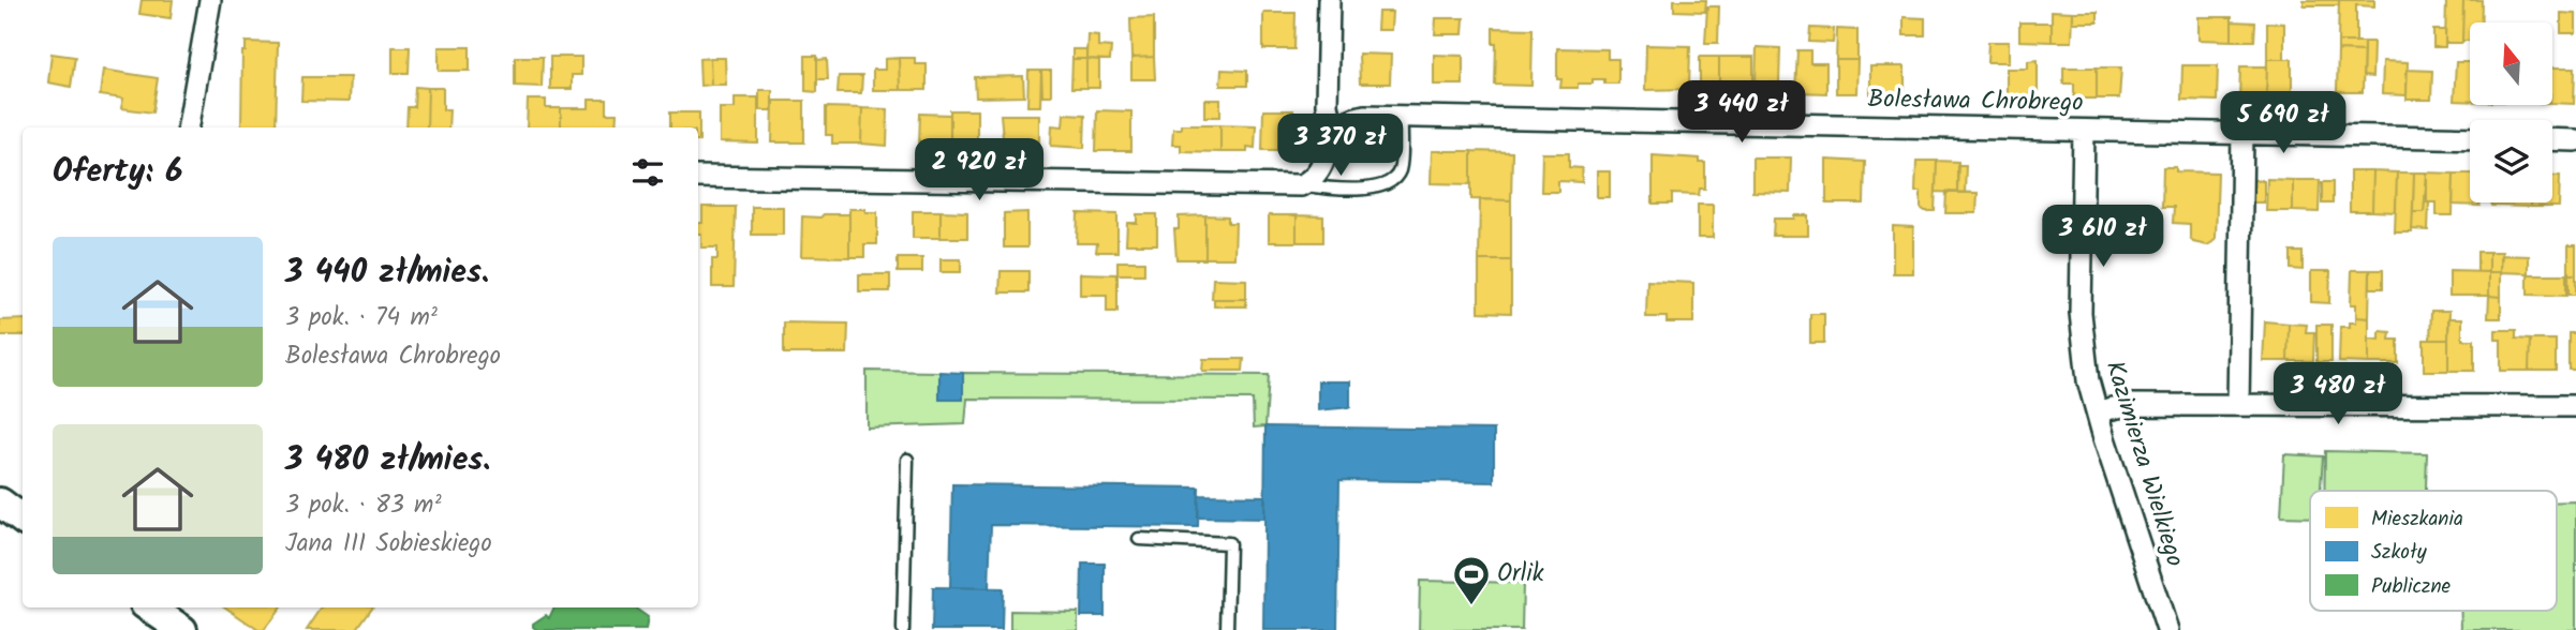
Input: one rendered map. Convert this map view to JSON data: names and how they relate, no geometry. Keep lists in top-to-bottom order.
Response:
{
  "streets": {
    "street": ["Bolesława Chrobrego", "Kazimierza Wielkiego"]
  },
  "crossings": [
    ["Bolesława Chrobrego", "Kazimierza Wielkiego"]
  ],
  "places": {
    "sports": ["Orlik"]
  },
  "legend": ["Mieszkania", "Szkoły", "Publiczne"],
  "north": "top",
  "page": {
    "price": [
      "3 440 zł",
      "5 690 zł",
      "3 370 zł",
      "2 920 zł",
      "3 610 zł",
      "3 480 zł"
    ],
    "heading": "Oferty: 6",
    "list": [
      {
        "name": "3 440 zł/mies.",
        "note": "3 pok. · 74 m² · Bolesława Chrobrego"
      },
      {
        "name": "3 480 zł/mies.",
        "note": "3 pok. · 83 m² · Jana III Sobieskiego"
      }
    ]
  }
}
